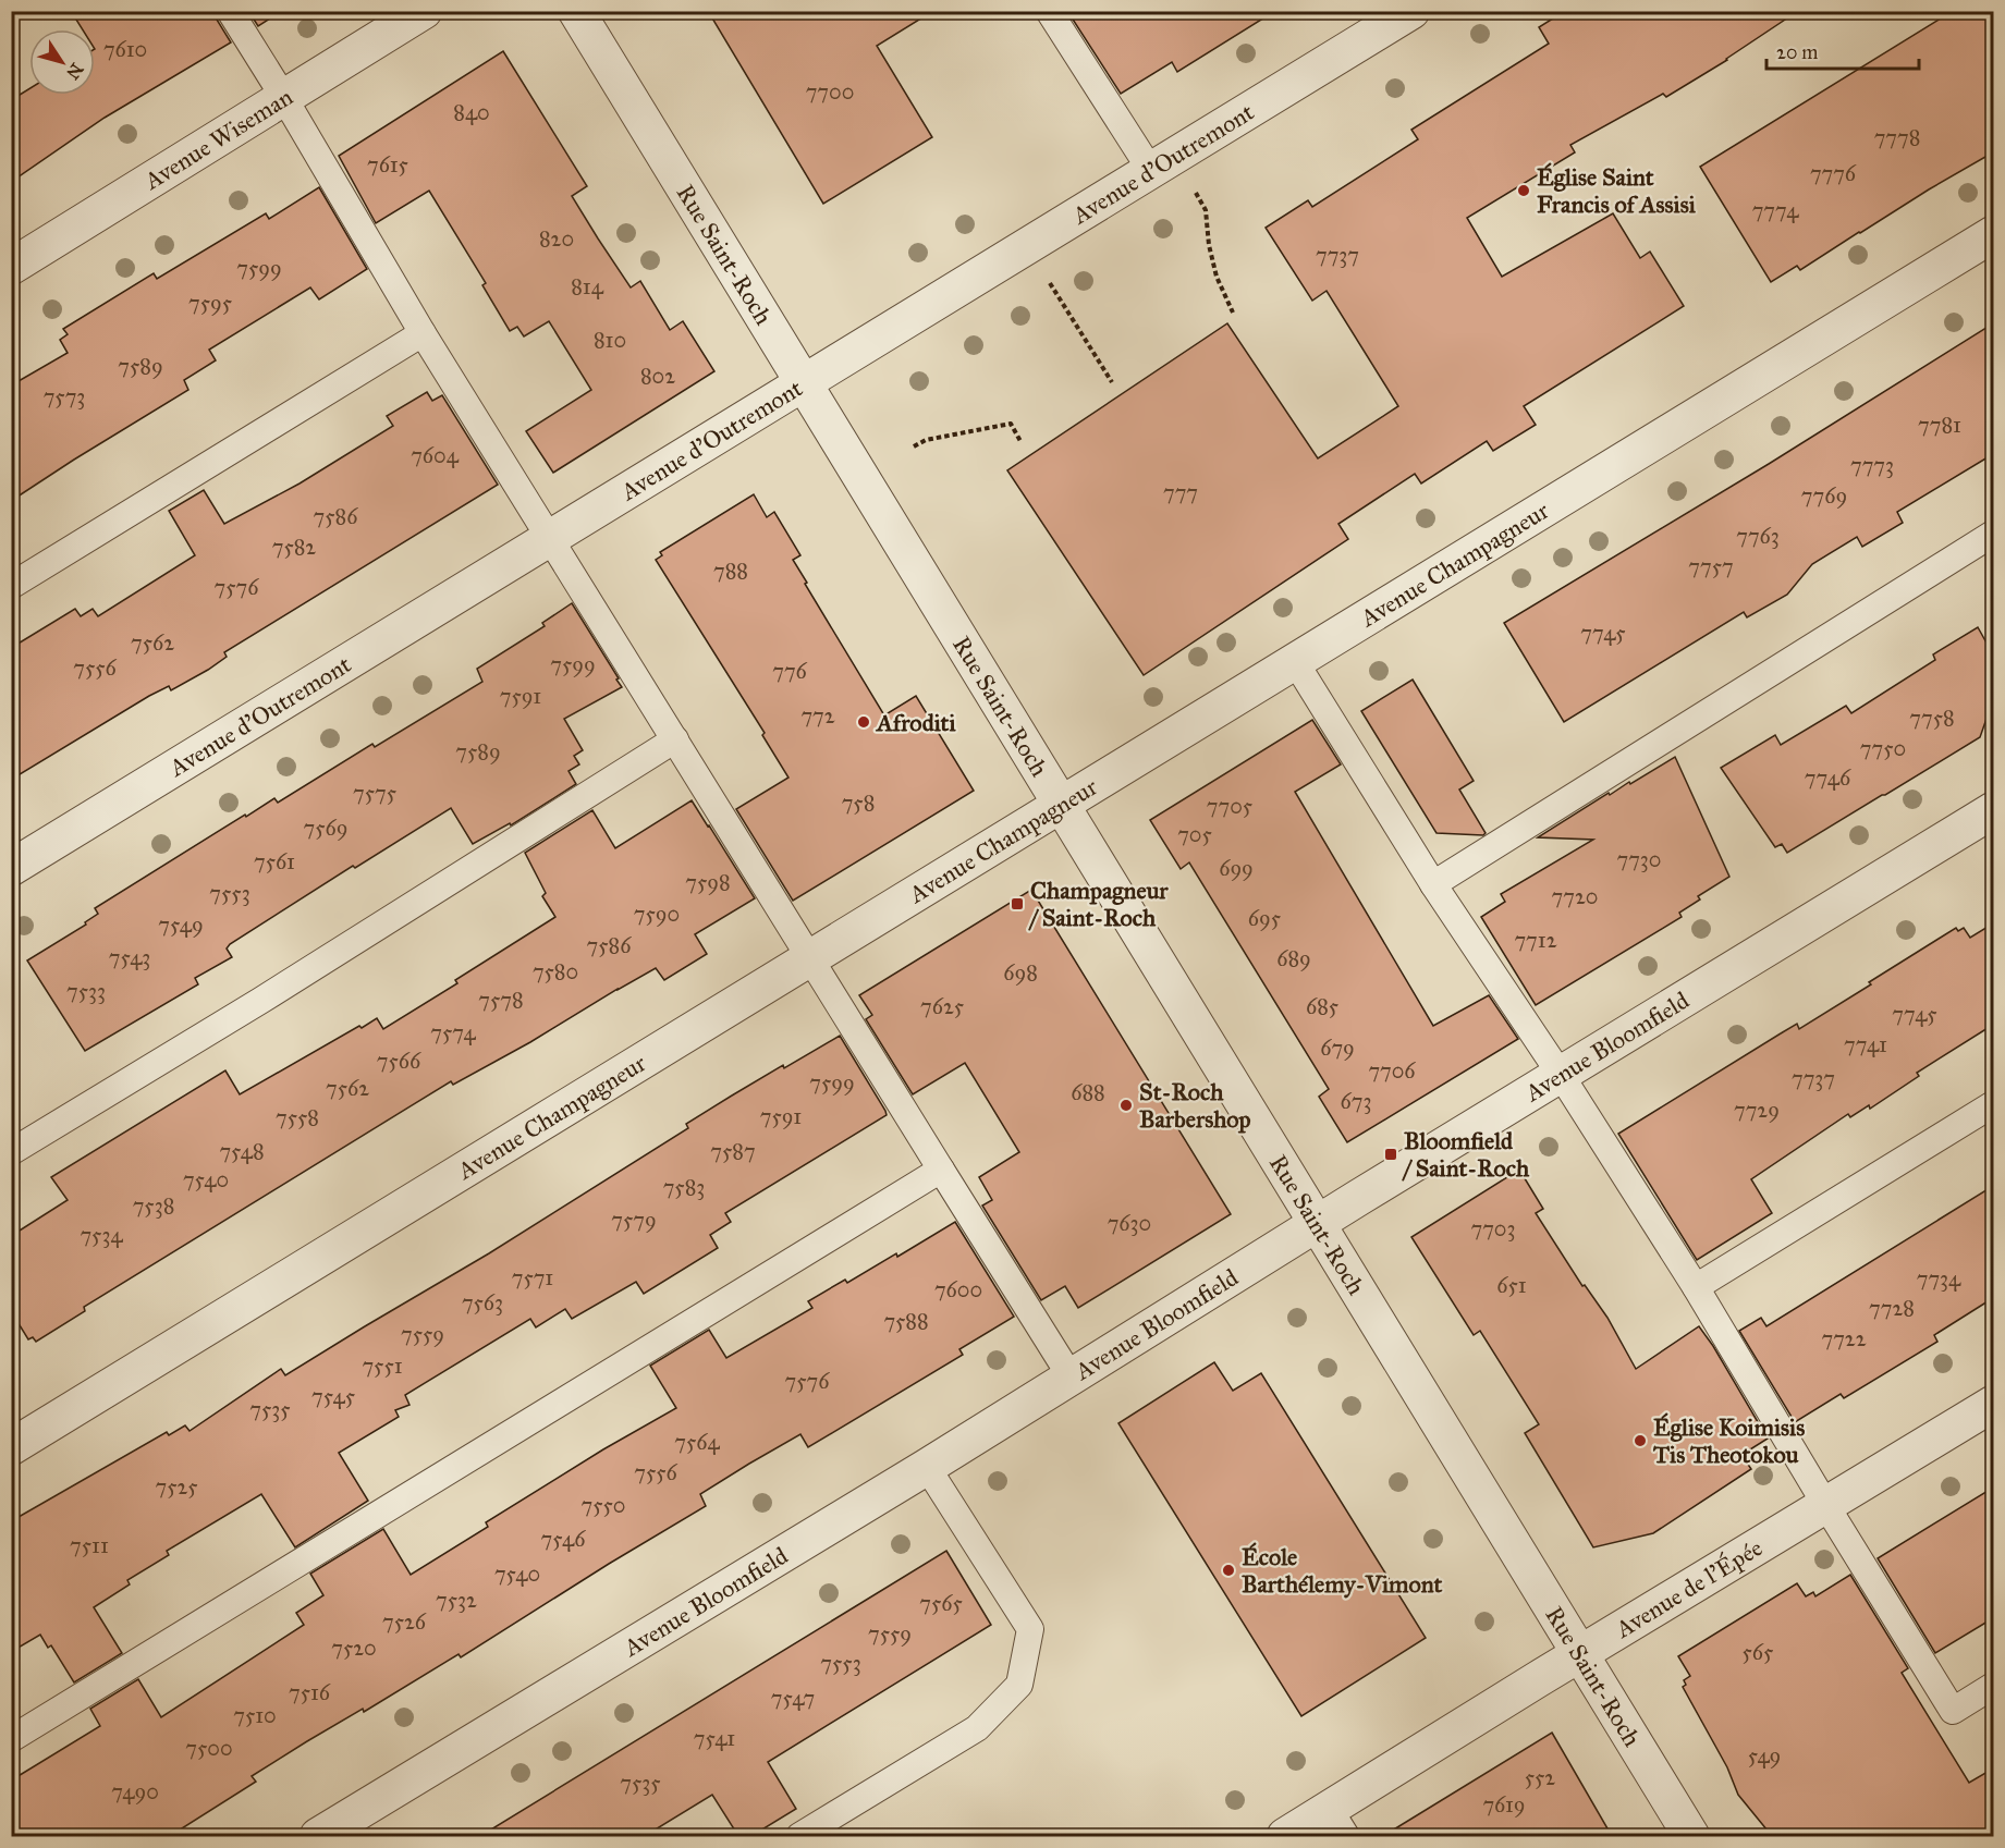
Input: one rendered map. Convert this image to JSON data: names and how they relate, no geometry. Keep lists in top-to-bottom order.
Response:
{
  "streets": {
    "street": [
      "Avenue Wiseman",
      "Avenue d'Outremont",
      "Rue Saint-Roch",
      "Avenue Champagneur",
      "Avenue Bloomfield",
      "Avenue de l'Épée"
    ]
  },
  "crossings": [
    ["Avenue d'Outremont", "Rue Saint-Roch"],
    ["Rue Saint-Roch", "Avenue Champagneur"],
    ["Rue Saint-Roch", "Avenue Bloomfield"],
    ["Rue Saint-Roch", "Avenue de l'Épée"]
  ],
  "places": {
    "other": [
      "Église Saint Francis of Assisi",
      "Afroditi",
      "St-Roch Barbershop",
      "Église Koimisis Tis Theotokou",
      "École Barthélemy-Vimont"
    ],
    "transit": ["Champagneur / Saint-Roch", "Bloomfield / Saint-Roch"]
  },
  "house_numbers": [
    "7610",
    "7700",
    "840",
    "7778",
    "7615",
    "7776",
    "7774",
    "820",
    "7737",
    "7599",
    "814",
    "7595",
    "810",
    "7589",
    "802",
    "7573",
    "7781",
    "7604",
    "7773",
    "777",
    "7769",
    "7586",
    "7763",
    "7582",
    "7757",
    "788",
    "7576",
    "7745",
    "7562",
    "7599",
    "7556",
    "776",
    "7591",
    "772",
    "7758",
    "7750",
    "7589",
    "7746",
    "7575",
    "758",
    "7705",
    "7569",
    "705",
    "7730",
    "7561",
    "699",
    "7598",
    "7553",
    "7720",
    "7590",
    "695",
    "7549",
    "7712",
    "7586",
    "7543",
    "689",
    "7580",
    "698",
    "7533",
    "7578",
    "7625",
    "685",
    "7745",
    "7574",
    "7741",
    "679",
    "7566",
    "7706",
    "7737",
    "7599",
    "7562",
    "688",
    "673",
    "7729",
    "7591",
    "7558",
    "7548",
    "7587",
    "7540",
    "7583",
    "7538",
    "7579",
    "7630",
    "7703",
    "7534",
    "7571",
    "7734",
    "651",
    "7600",
    "7563",
    "7728",
    "7588",
    "7559",
    "7722",
    "7551",
    "7576",
    "7545",
    "7535",
    "7564",
    "7556",
    "7525",
    "7550",
    "7546",
    "7511",
    "7540",
    "7532",
    "7565",
    "7526",
    "7559",
    "7520",
    "565",
    "7553",
    "7516",
    "7547",
    "7510",
    "7541",
    "7500",
    "549",
    "552",
    "7535",
    "7490",
    "7619"
  ],
  "scale_bar": "20 m",
  "north": "bottom right"
}
